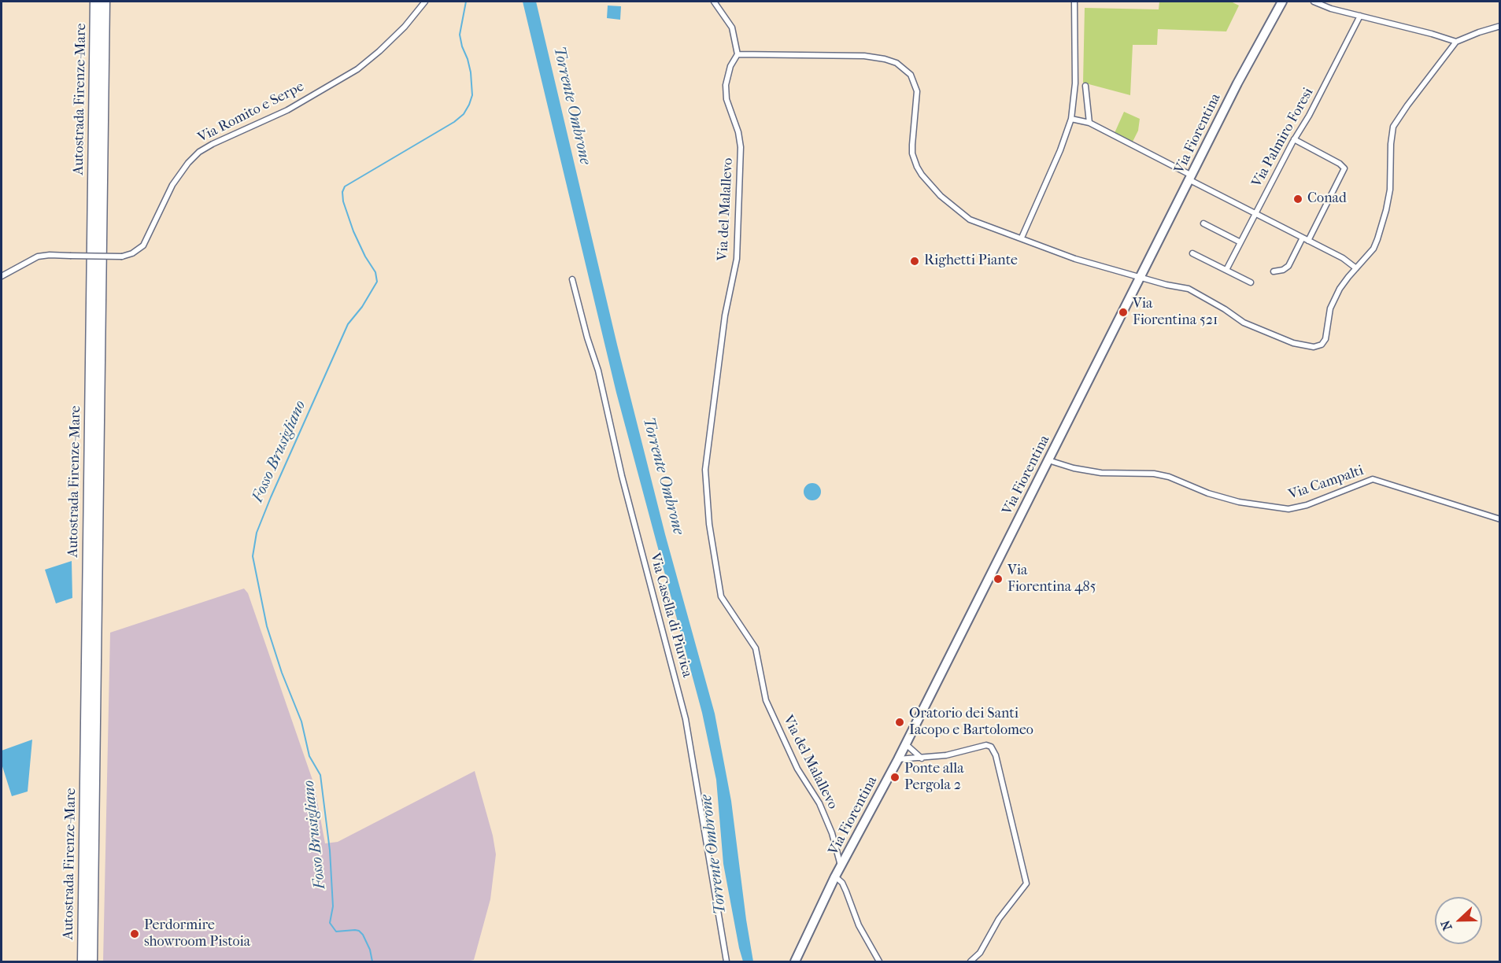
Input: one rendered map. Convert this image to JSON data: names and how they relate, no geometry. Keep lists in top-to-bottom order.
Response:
{
  "streets": {
    "highway": ["Autostrada Firenze-Mare"],
    "main road": ["Via Fiorentina"],
    "street": [
      "Via Romito e Serpe",
      "Via Palmiro Foresi",
      "Via del Malallevo",
      "Via Campalti",
      "Via Casella di Piuvica"
    ]
  },
  "crossings": [
    ["Via Fiorentina", "Via del Malallevo"],
    ["Via Fiorentina", "Via Campalti"]
  ],
  "water": ["Torrente Ombrone", "Fosso Brusigliano"],
  "places": [
    "Conad",
    "Righetti Piante",
    "Via Fiorentina 521",
    "Via Fiorentina 485",
    "Oratorio dei Santi Iacopo e Bartolomeo",
    "Ponte alla Pergola 2",
    "Perdormire showroom Pistoia"
  ],
  "north": "left"
}
